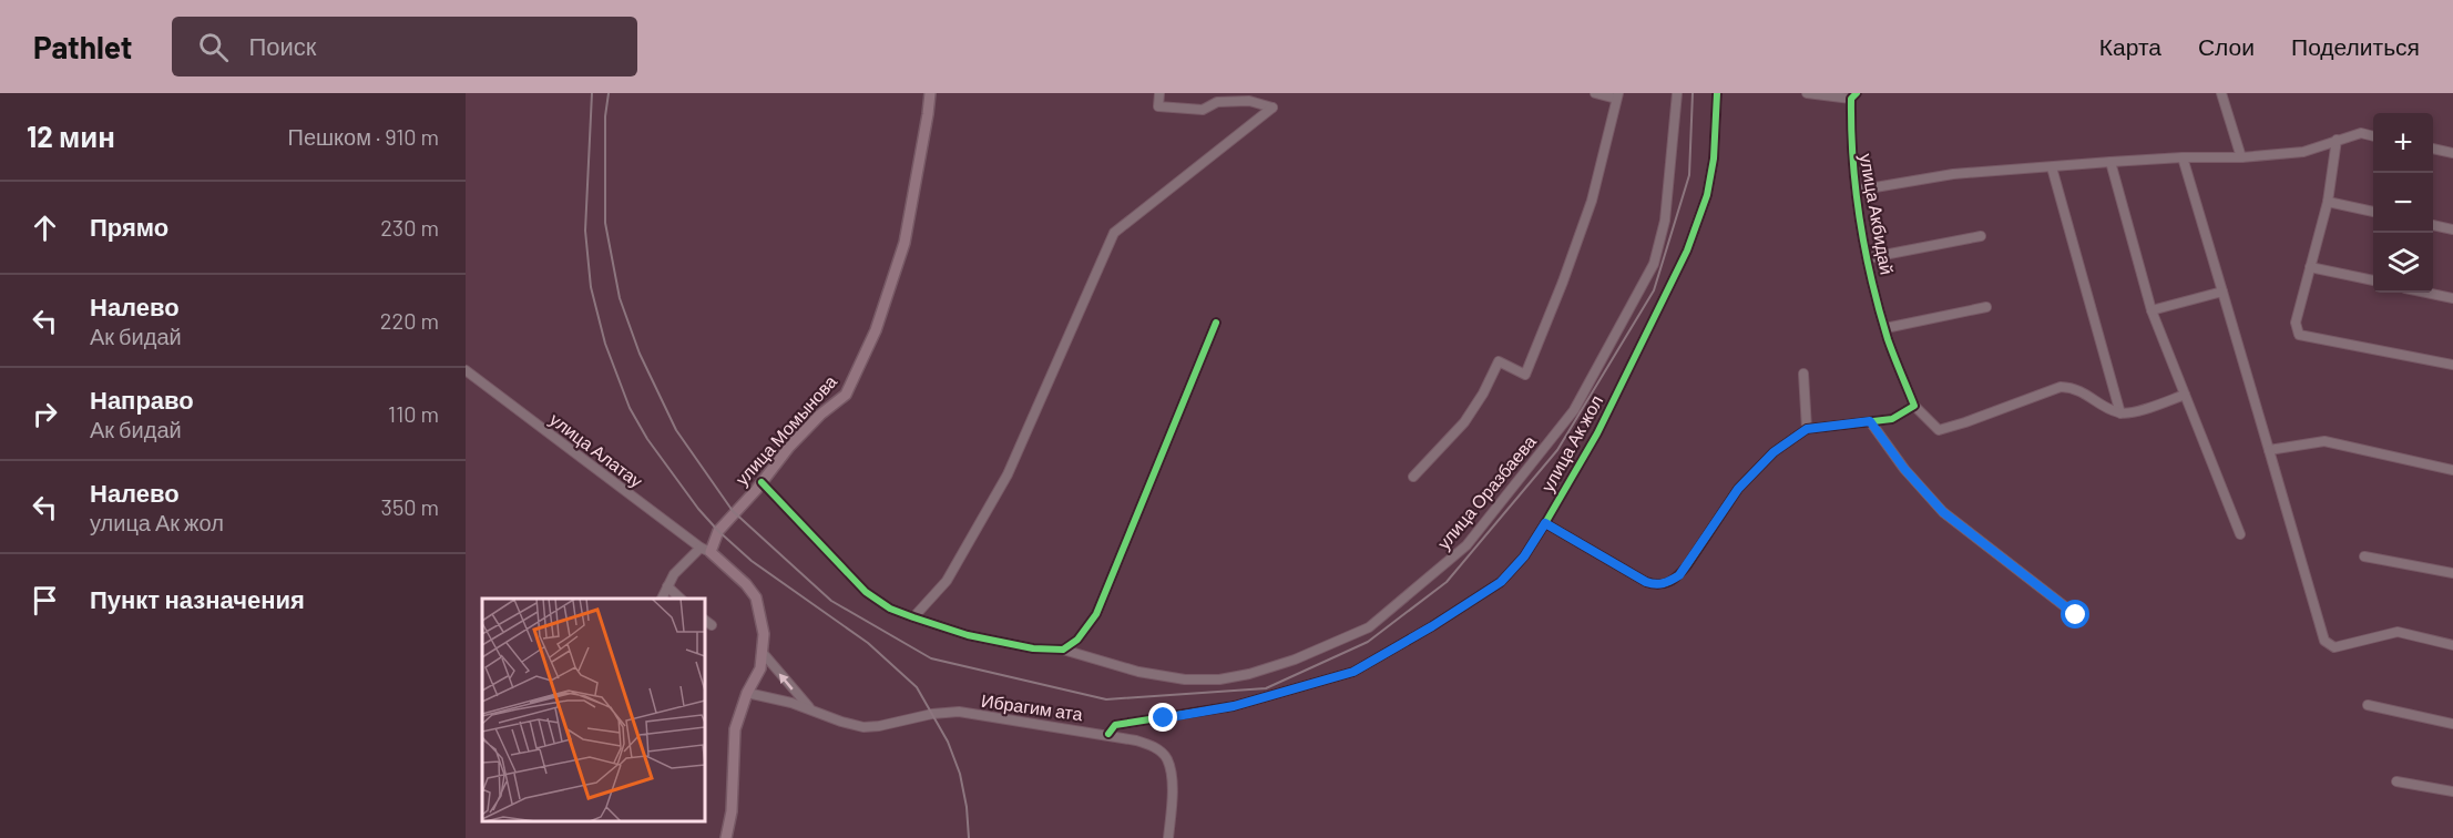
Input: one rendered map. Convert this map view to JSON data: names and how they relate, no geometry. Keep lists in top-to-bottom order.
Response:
{
  "streets": {
    "main road": ["улица Момынова"],
    "street": [
      "улица Акбидай",
      "улица Ак жол",
      "улица Алатау",
      "улица Оразбаева",
      "Ибрагим ата"
    ]
  },
  "crossings": [
    ["улица Момынова", "улица Алатау"],
    ["улица Момынова", "улица Оразбаева"],
    ["улица Ак жол", "Ибрагим ата"]
  ],
  "page": {
    "header": "Pathlet",
    "search": "Поиск",
    "nav": ["Карта", "Слои", "Поделиться"],
    "heading": ["12 мин", "Пешком · 910 m"],
    "map_buttons": ["+", "−"],
    "list": [
      ["Прямо", "230 m"],
      ["Налево", "Ак бидай", "220 m"],
      ["Направо", "Ак бидай", "110 m"],
      ["Налево", "улица Ак жол", "350 m"],
      "Пункт назначения"
    ]
  }
}
